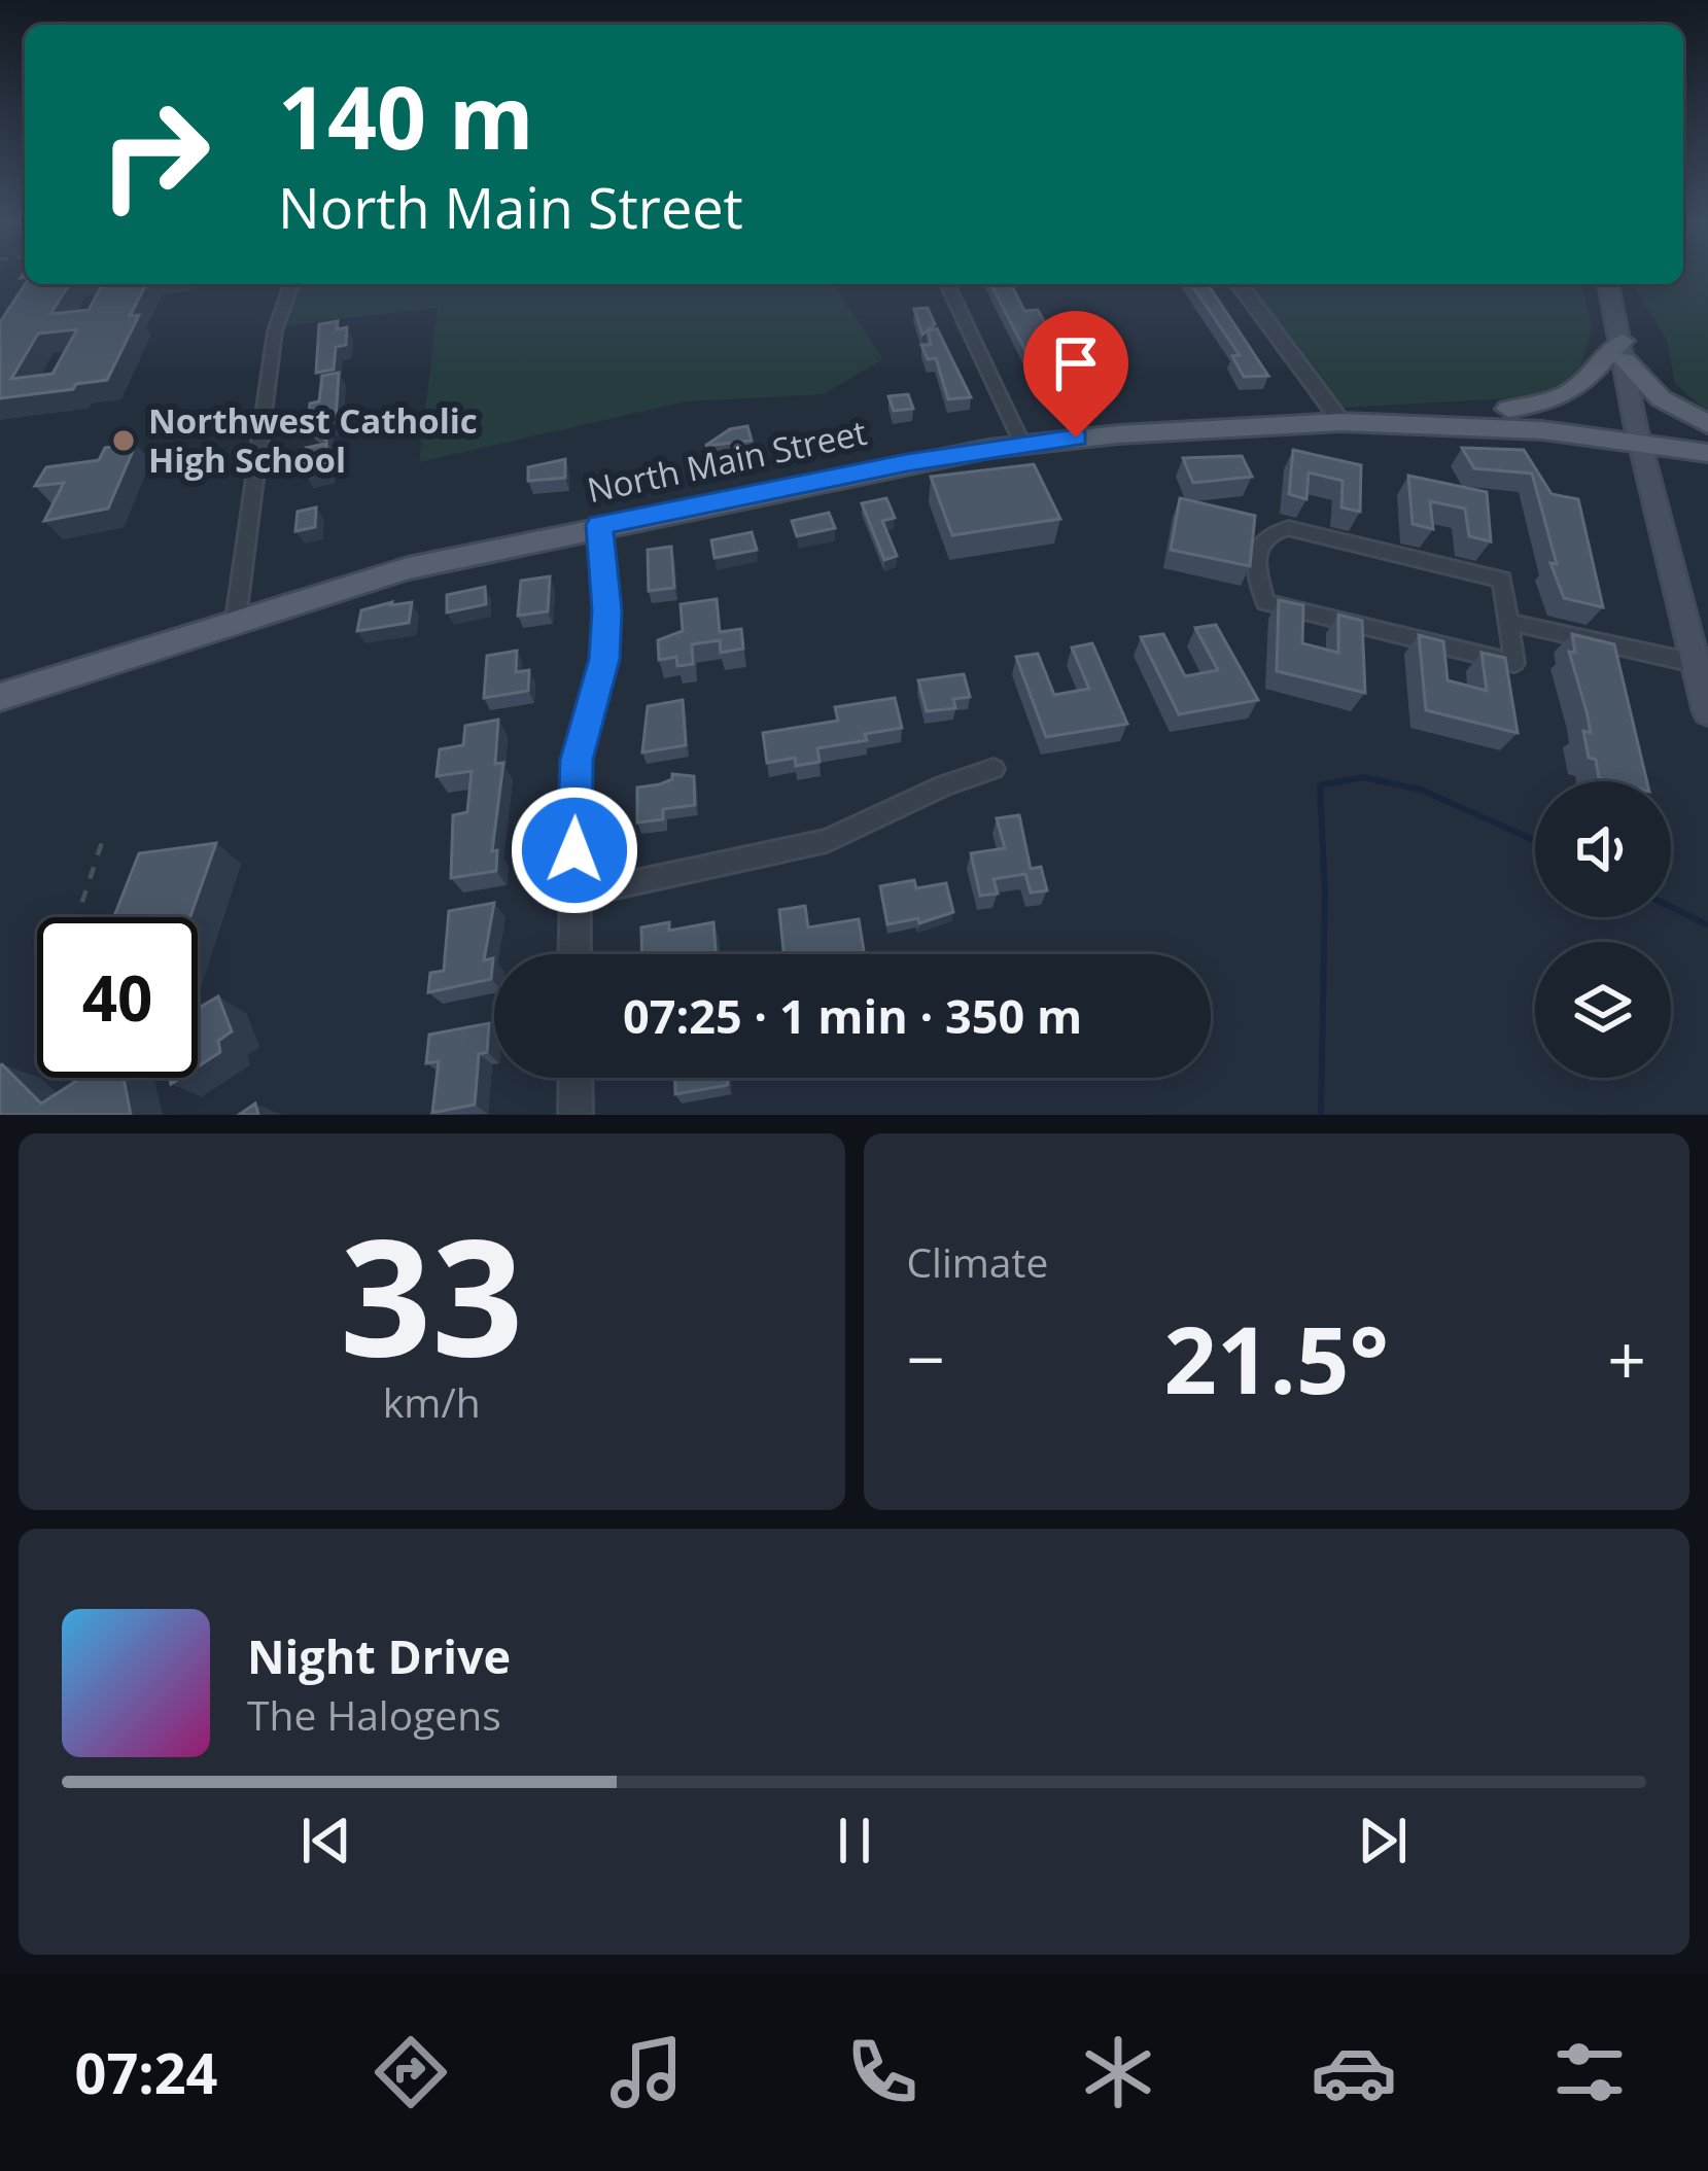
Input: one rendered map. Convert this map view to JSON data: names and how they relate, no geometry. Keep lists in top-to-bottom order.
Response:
{
  "streets": {
    "main road": ["North Main Street"]
  },
  "places": ["Northwest Catholic High School"],
  "page": {
    "turn": ["140 m", "North Main Street"],
    "limit": "40",
    "trip": "07:25 · 1 min · 350 m",
    "tile": [
      ["33", "km/h"],
      "Climate"
    ],
    "heat": ["−", "21.5°", "+"],
    "song": ["Night Drive", "The Halogens"],
    "tabs": "07:24"
  }
}
